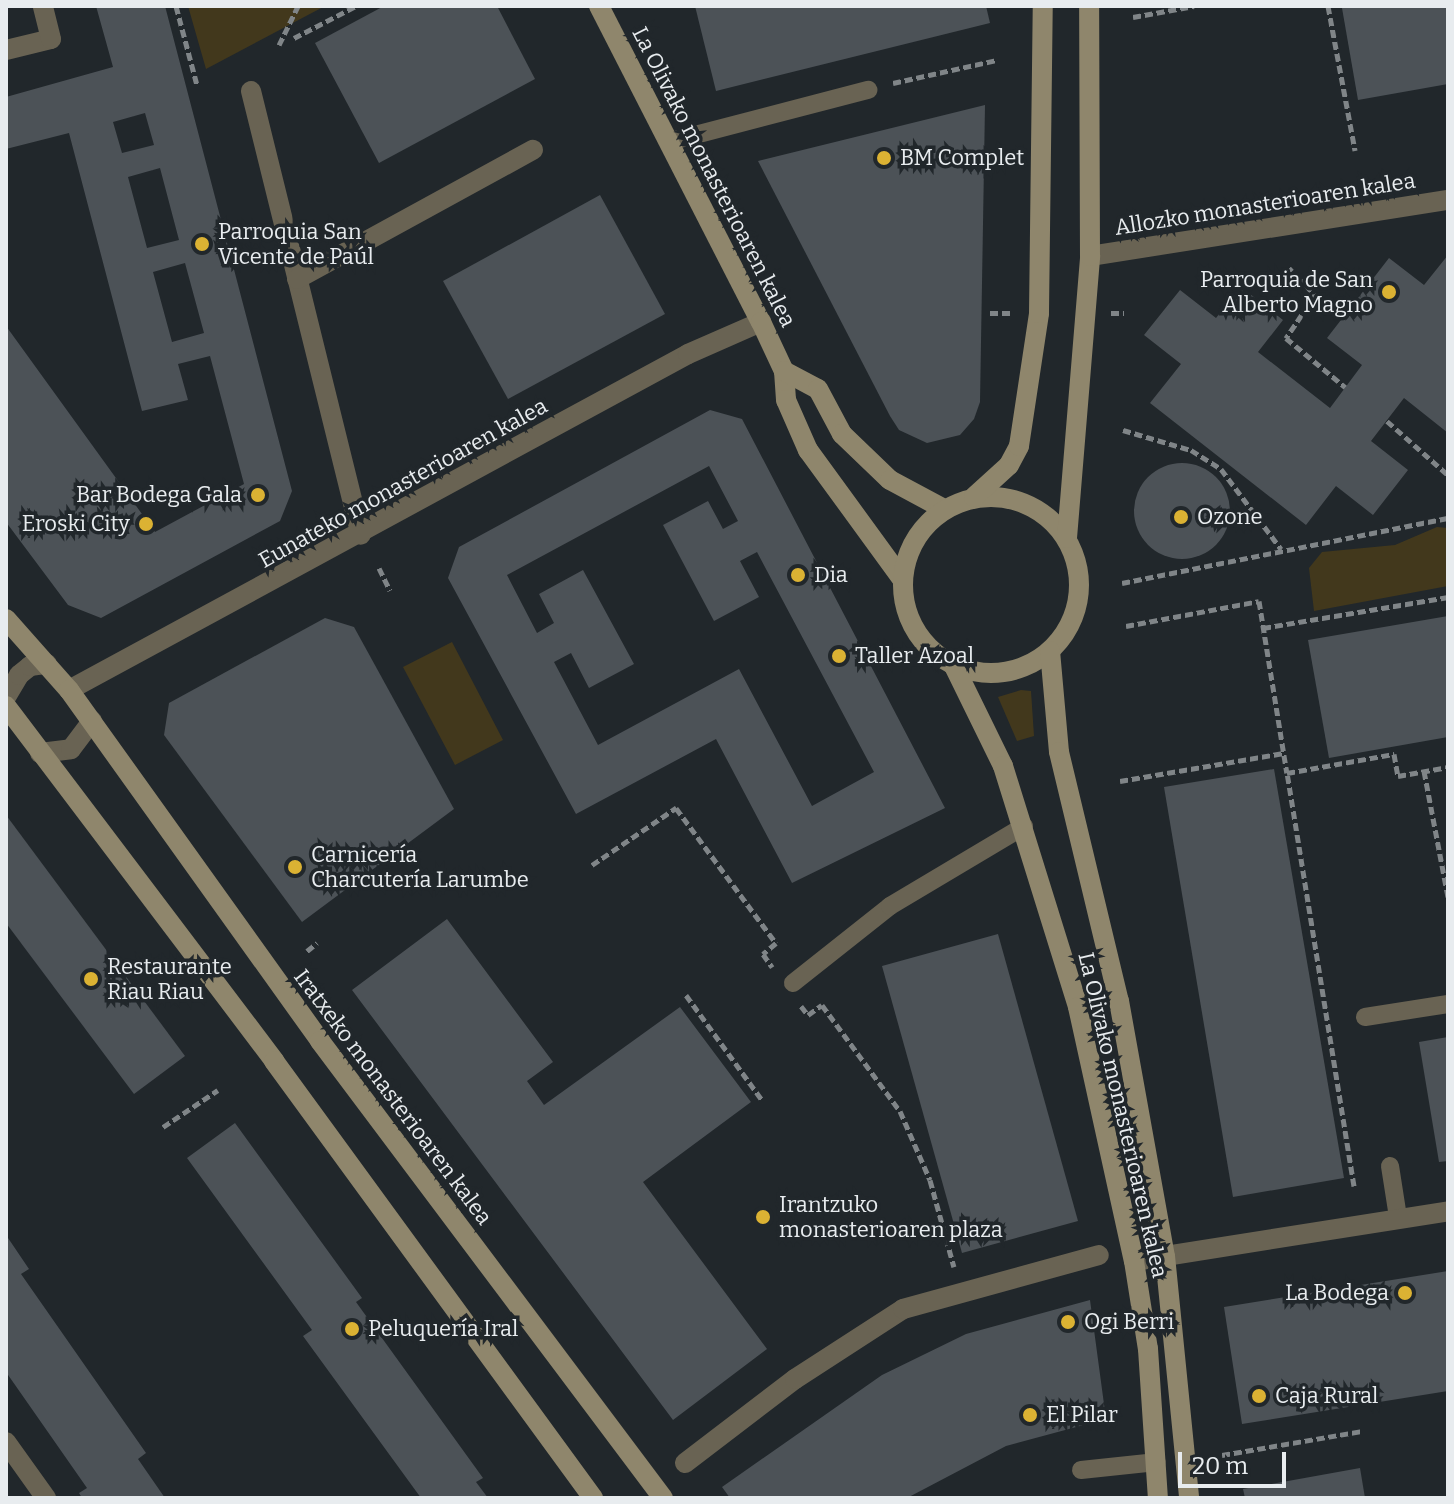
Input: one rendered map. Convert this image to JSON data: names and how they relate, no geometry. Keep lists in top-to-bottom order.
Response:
{
  "streets": {
    "main road": ["La Olivako monasterioaren kalea", "Iratxeko monasterioaren kalea"],
    "street": ["Allozko monasterioaren kalea", "Eunateko monasterioaren kalea"]
  },
  "crossings": [
    ["La Olivako monasterioaren kalea", "Eunateko monasterioaren kalea"],
    ["Eunateko monasterioaren kalea", "Iratxeko monasterioaren kalea"]
  ],
  "places": [
    "BM Complet",
    "Parroquia San Vicente de Paúl",
    "Parroquia de San Alberto Magno",
    "Bar Bodega Gala",
    "Ozone",
    "Eroski City",
    "Dia",
    "Taller Azoal",
    "Carnicería Charcutería Larumbe",
    "Restaurante Riau Riau",
    "Irantzuko monasterioaren plaza",
    "La Bodega",
    "Ogi Berri",
    "Peluquería Iral",
    "Caja Rural",
    "El Pilar"
  ],
  "scale_bar": "20 m"
}
